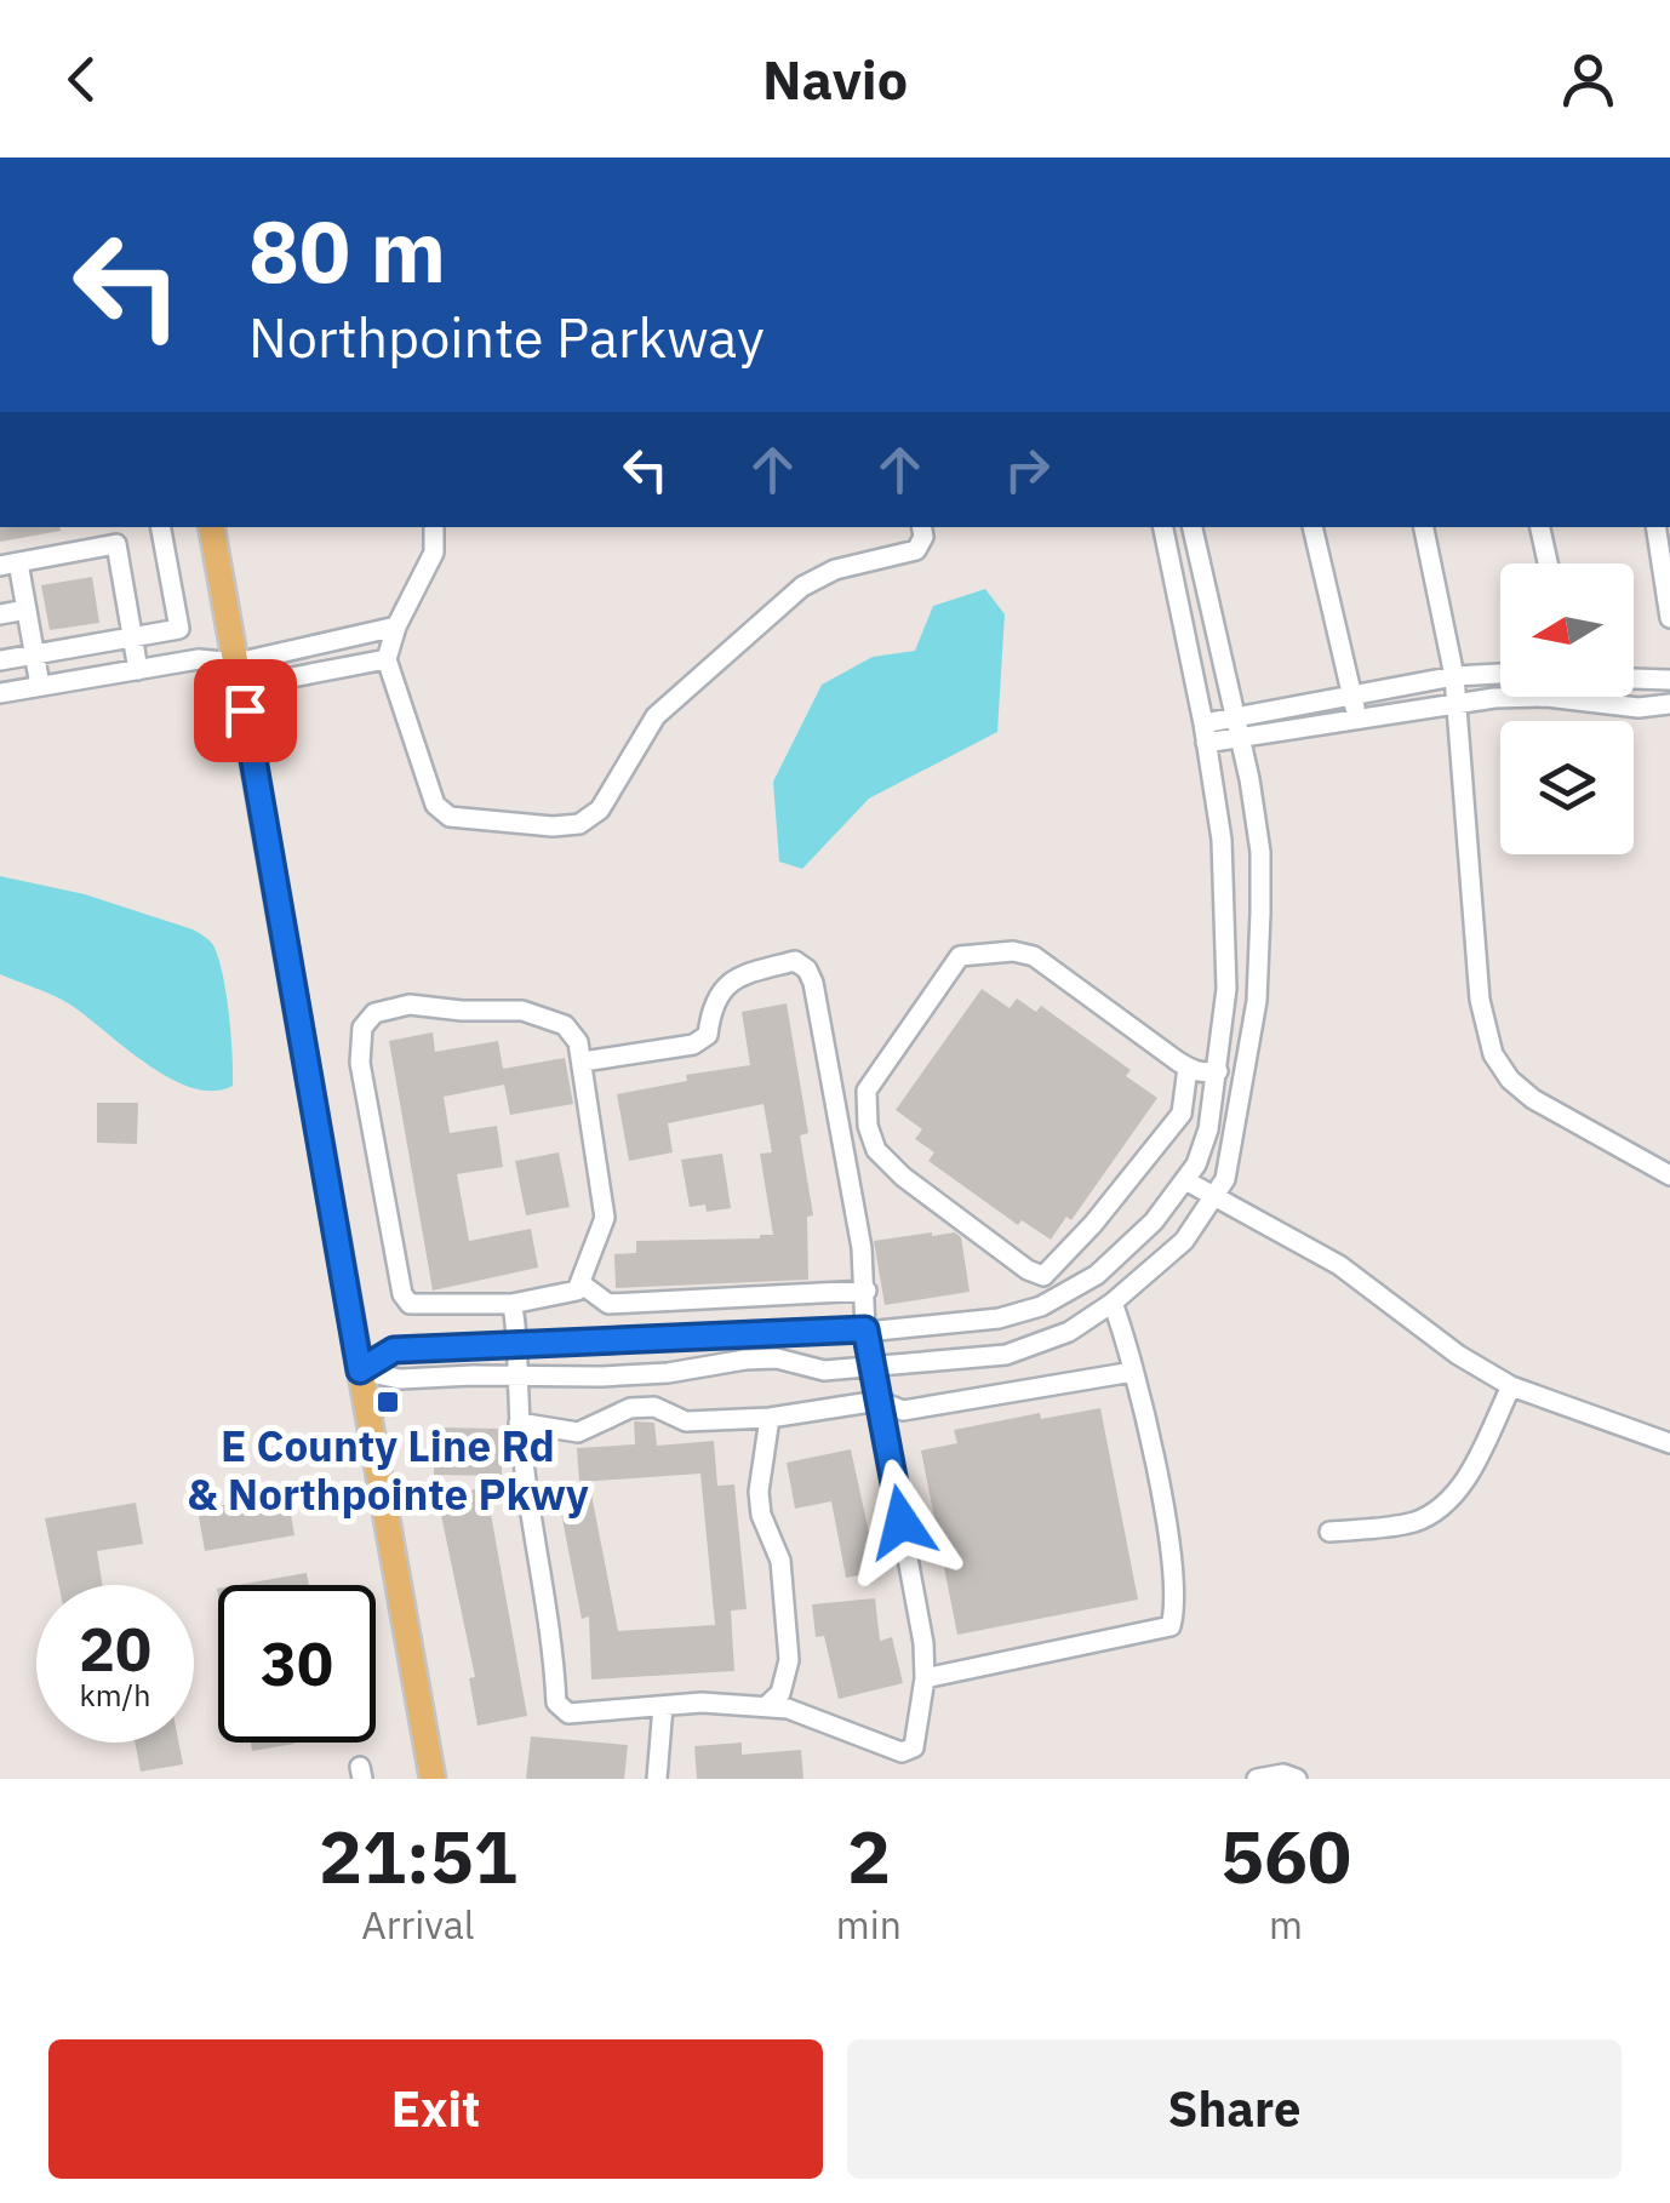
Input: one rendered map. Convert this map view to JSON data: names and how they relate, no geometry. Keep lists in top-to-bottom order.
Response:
{
  "places": {
    "transit": ["E County Line Rd & Northpointe Pkwy"]
  },
  "north": "left",
  "page": {
    "header": "Navio",
    "turn": ["80 m", "Northpointe Parkway"],
    "speed": "20 km/h",
    "limit": "30",
    "eta": [
      "21:51",
      "Arrival",
      "2",
      "min",
      "560",
      "m"
    ],
    "buttons": ["Exit", "Share"]
  }
}
